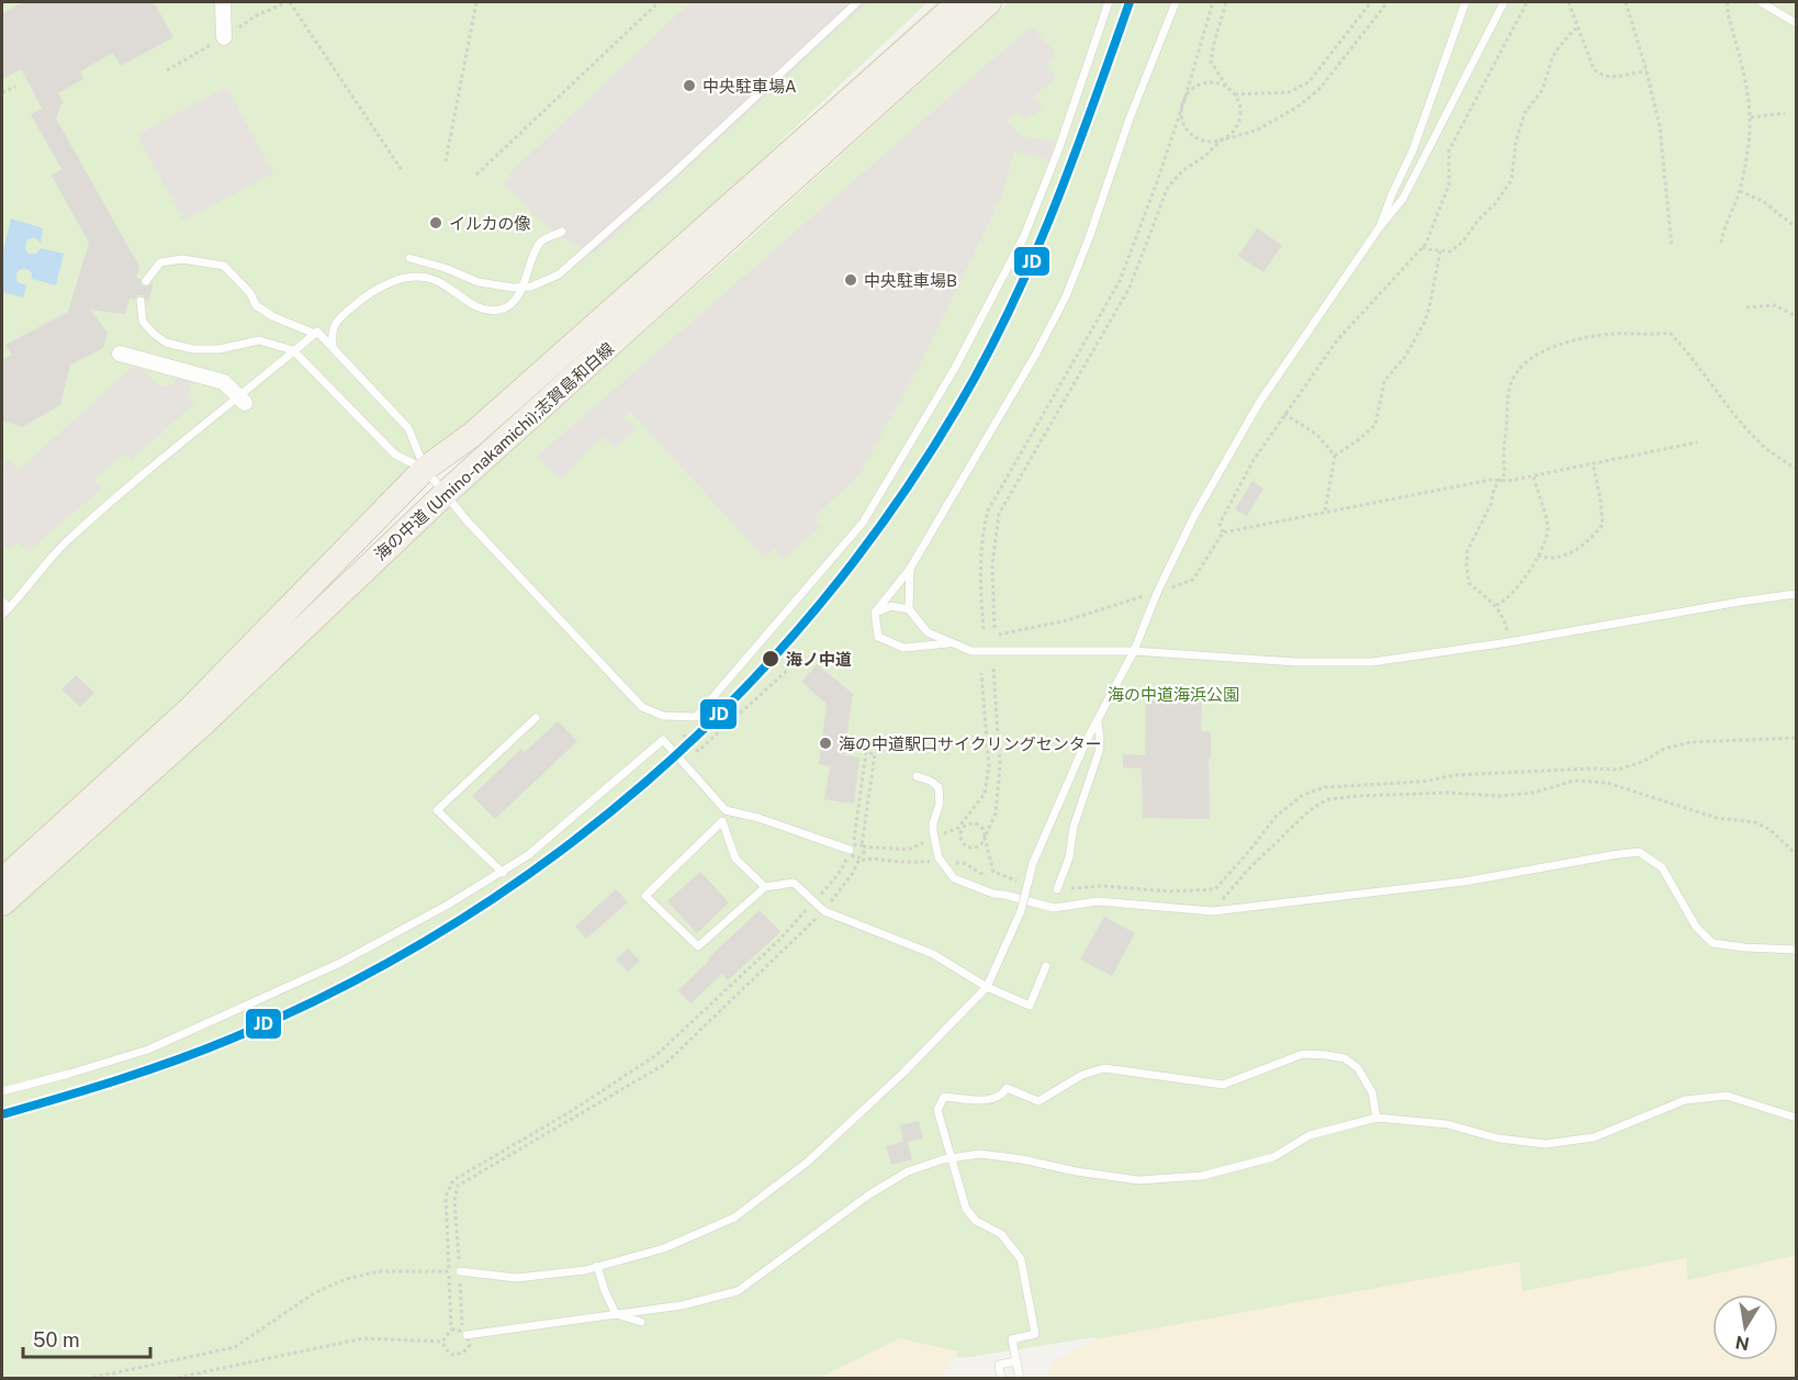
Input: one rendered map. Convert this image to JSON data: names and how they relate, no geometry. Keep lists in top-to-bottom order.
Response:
{
  "streets": {
    "main road": ["海の中道 (Umino-nakamichi);志賀島和白線"]
  },
  "parks": ["海の中道海浜公園"],
  "places": [
    "中央駐車場A",
    "イルカの像",
    "中央駐車場B",
    "海ノ中道",
    "海の中道駅口サイクリングセンター"
  ],
  "lines": ["transit line JD"],
  "scale_bar": "50 m",
  "north": "bottom"
}
